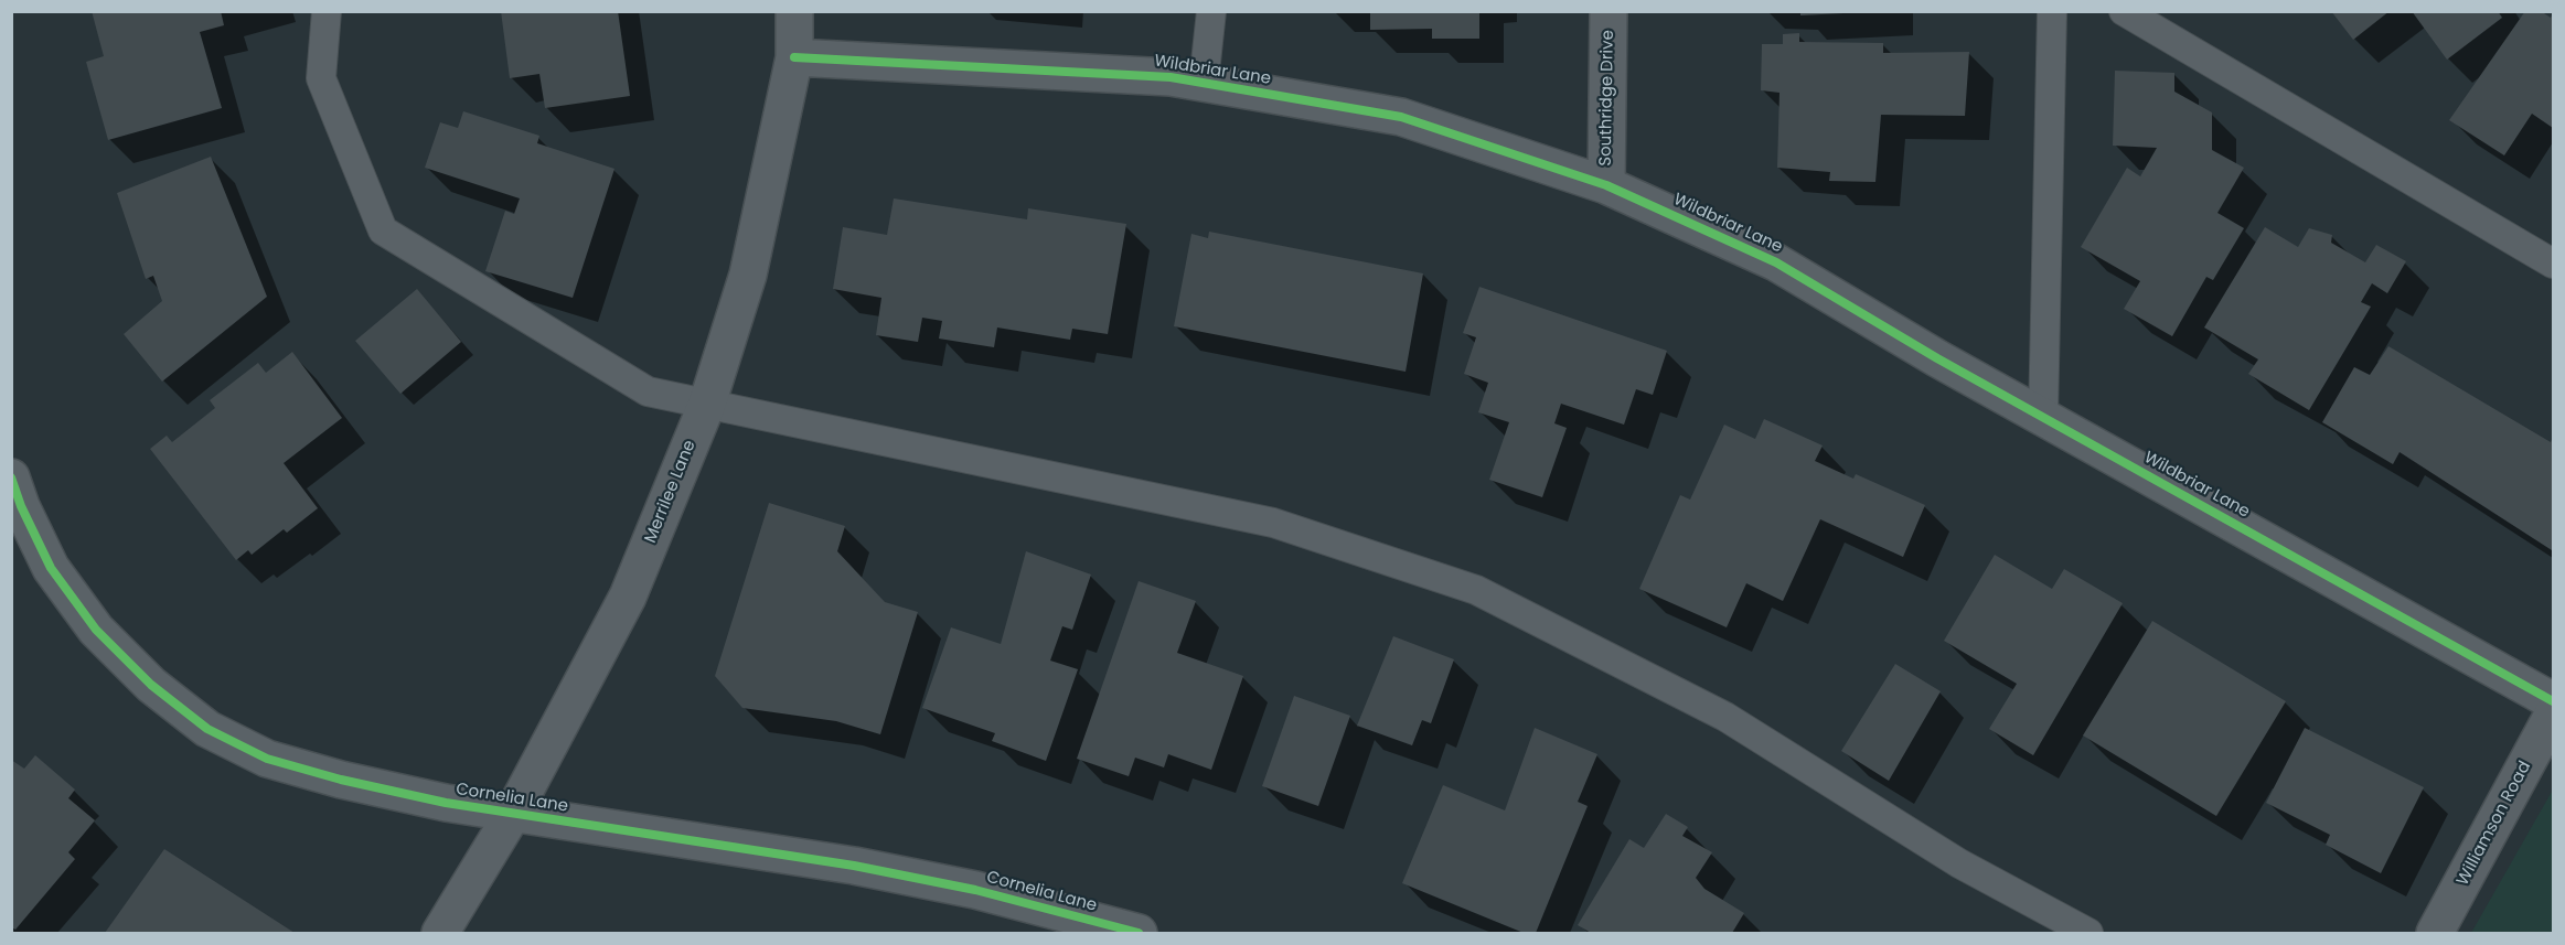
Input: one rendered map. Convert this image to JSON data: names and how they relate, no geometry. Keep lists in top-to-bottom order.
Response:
{
  "streets": {
    "street": [
      "Wildbriar Lane",
      "Southridge Drive",
      "Merrilee Lane",
      "Cornelia Lane",
      "Williamson Road"
    ]
  },
  "crossings": [
    ["Wildbriar Lane", "Southridge Drive"],
    ["Wildbriar Lane", "Merrilee Lane"],
    ["Merrilee Lane", "Cornelia Lane"]
  ]
}
